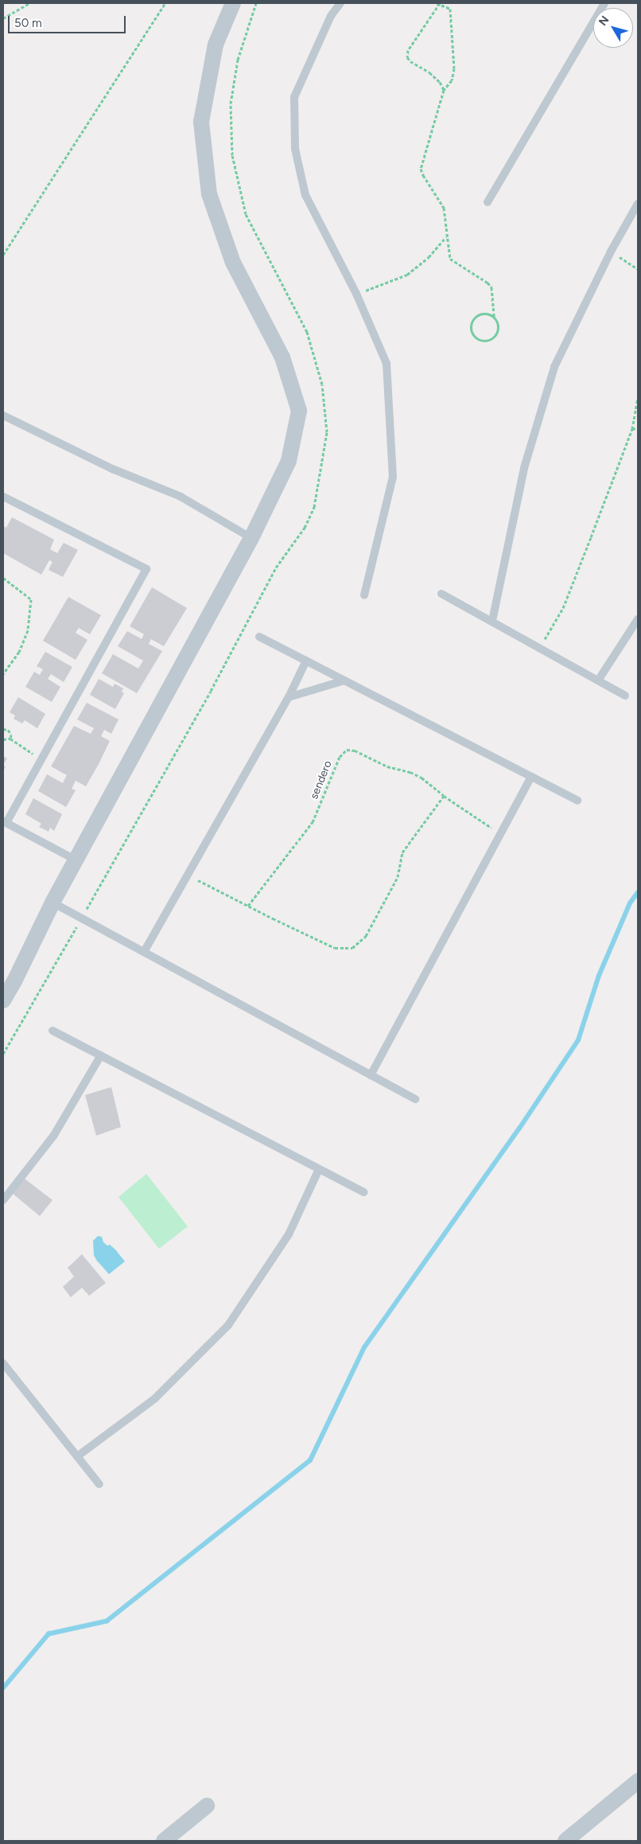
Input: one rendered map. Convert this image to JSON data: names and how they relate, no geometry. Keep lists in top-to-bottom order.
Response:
{
  "streets": {
    "path": ["sendero"]
  },
  "scale_bar": "50 m",
  "north": "top left"
}
